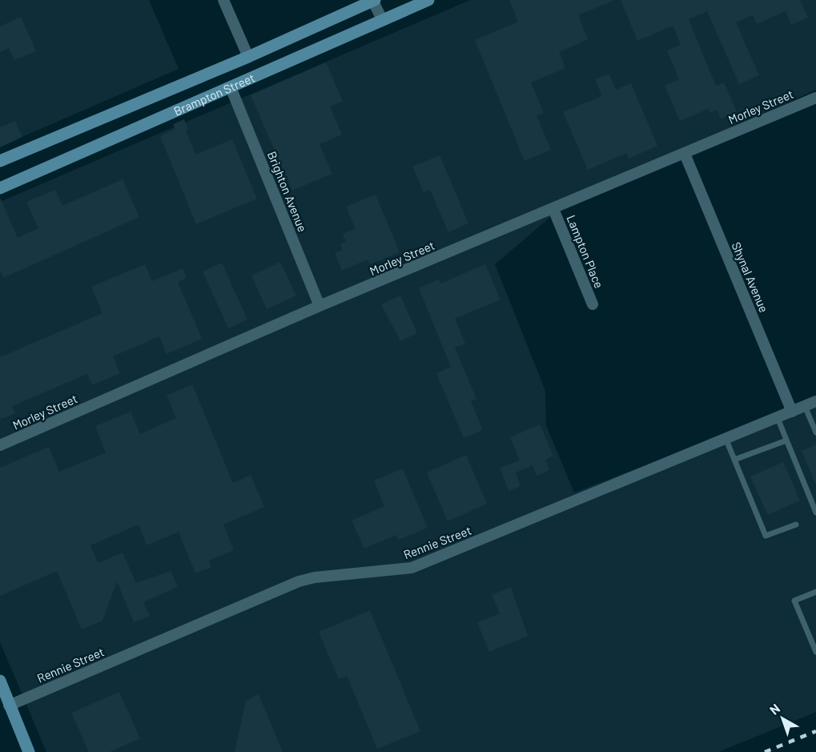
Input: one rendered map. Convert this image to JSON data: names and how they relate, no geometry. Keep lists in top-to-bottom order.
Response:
{
  "streets": {
    "street": [
      "Brampton Street",
      "Morley Street",
      "Brighton Avenue",
      "Lampton Place",
      "Shynal Avenue",
      "Rennie Street"
    ]
  },
  "crossings": [
    ["Brampton Street", "Brighton Avenue"],
    ["Morley Street", "Brighton Avenue"],
    ["Morley Street", "Lampton Place"],
    ["Morley Street", "Shynal Avenue"],
    ["Shynal Avenue", "Rennie Street"]
  ],
  "north": "top left"
}
